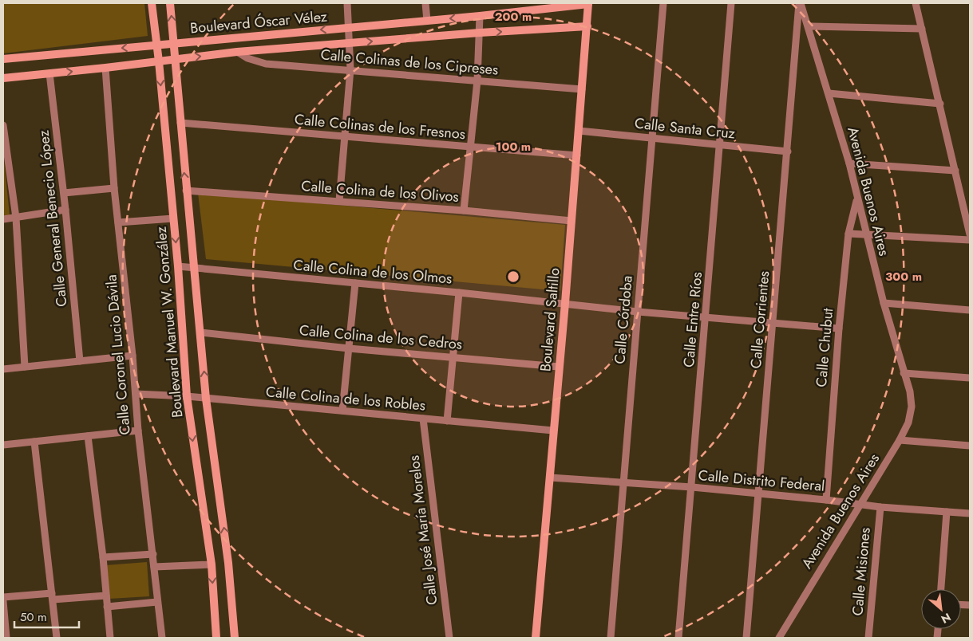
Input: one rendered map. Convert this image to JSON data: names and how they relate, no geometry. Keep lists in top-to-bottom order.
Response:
{
  "streets": {
    "street": [
      "Boulevard Óscar Vélez",
      "Calle Colinas de los Cipreses",
      "Calle Colinas de los Fresnos",
      "Calle Santa Cruz",
      "Calle Colina de los Olivos",
      "Avenida Buenos Aires",
      "Calle General Benecio López",
      "Calle Colina de los Olmos",
      "Boulevard Saltillo",
      "Calle Córdoba",
      "Calle Entre Ríos",
      "Calle Corrientes",
      "Boulevard Manuel W. González",
      "Calle Colina de los Cedros",
      "Calle Chubut",
      "Calle Coronel Lucio Dávila",
      "Calle Colina de los Robles",
      "Calle Distrito Federal",
      "Calle José María Morelos",
      "Calle Misiones"
    ]
  },
  "crossings": [
    ["Boulevard Óscar Vélez", "Calle Colinas de los Cipreses"],
    ["Boulevard Óscar Vélez", "Calle General Benecio López"],
    ["Boulevard Óscar Vélez", "Boulevard Saltillo"],
    ["Boulevard Óscar Vélez", "Boulevard Manuel W. González"],
    ["Boulevard Óscar Vélez", "Calle Coronel Lucio Dávila"],
    ["Calle Colinas de los Cipreses", "Boulevard Saltillo"],
    ["Calle Colinas de los Fresnos", "Boulevard Saltillo"],
    ["Calle Colinas de los Fresnos", "Boulevard Manuel W. González"],
    ["Calle Santa Cruz", "Boulevard Saltillo"],
    ["Calle Santa Cruz", "Calle Córdoba"],
    ["Calle Santa Cruz", "Calle Entre Ríos"],
    ["Calle Santa Cruz", "Calle Corrientes"],
    ["Calle Colina de los Olivos", "Boulevard Saltillo"],
    ["Calle Colina de los Olivos", "Boulevard Manuel W. González"],
    ["Avenida Buenos Aires", "Calle Corrientes"],
    ["Avenida Buenos Aires", "Calle Chubut"],
    ["Avenida Buenos Aires", "Calle Distrito Federal"],
    ["Calle Colina de los Olmos", "Boulevard Saltillo"],
    ["Calle Colina de los Olmos", "Calle Córdoba"],
    ["Calle Colina de los Olmos", "Calle Entre Ríos"],
    ["Calle Colina de los Olmos", "Calle Corrientes"],
    ["Calle Colina de los Olmos", "Boulevard Manuel W. González"],
    ["Calle Colina de los Olmos", "Calle Chubut"],
    ["Boulevard Saltillo", "Calle Colina de los Cedros"],
    ["Boulevard Saltillo", "Calle Colina de los Robles"],
    ["Boulevard Saltillo", "Calle Distrito Federal"],
    ["Calle Córdoba", "Calle Distrito Federal"],
    ["Calle Entre Ríos", "Calle Distrito Federal"],
    ["Calle Corrientes", "Calle Distrito Federal"],
    ["Boulevard Manuel W. González", "Calle Colina de los Cedros"],
    ["Boulevard Manuel W. González", "Calle Colina de los Robles"],
    ["Calle Chubut", "Calle Distrito Federal"],
    ["Calle Coronel Lucio Dávila", "Calle Colina de los Robles"],
    ["Calle Colina de los Robles", "Calle José María Morelos"],
    ["Calle Distrito Federal", "Calle Misiones"]
  ],
  "scale_bar": "50 m",
  "north": "bottom right",
  "rings": ["200 m", "100 m", "300 m"]
}
